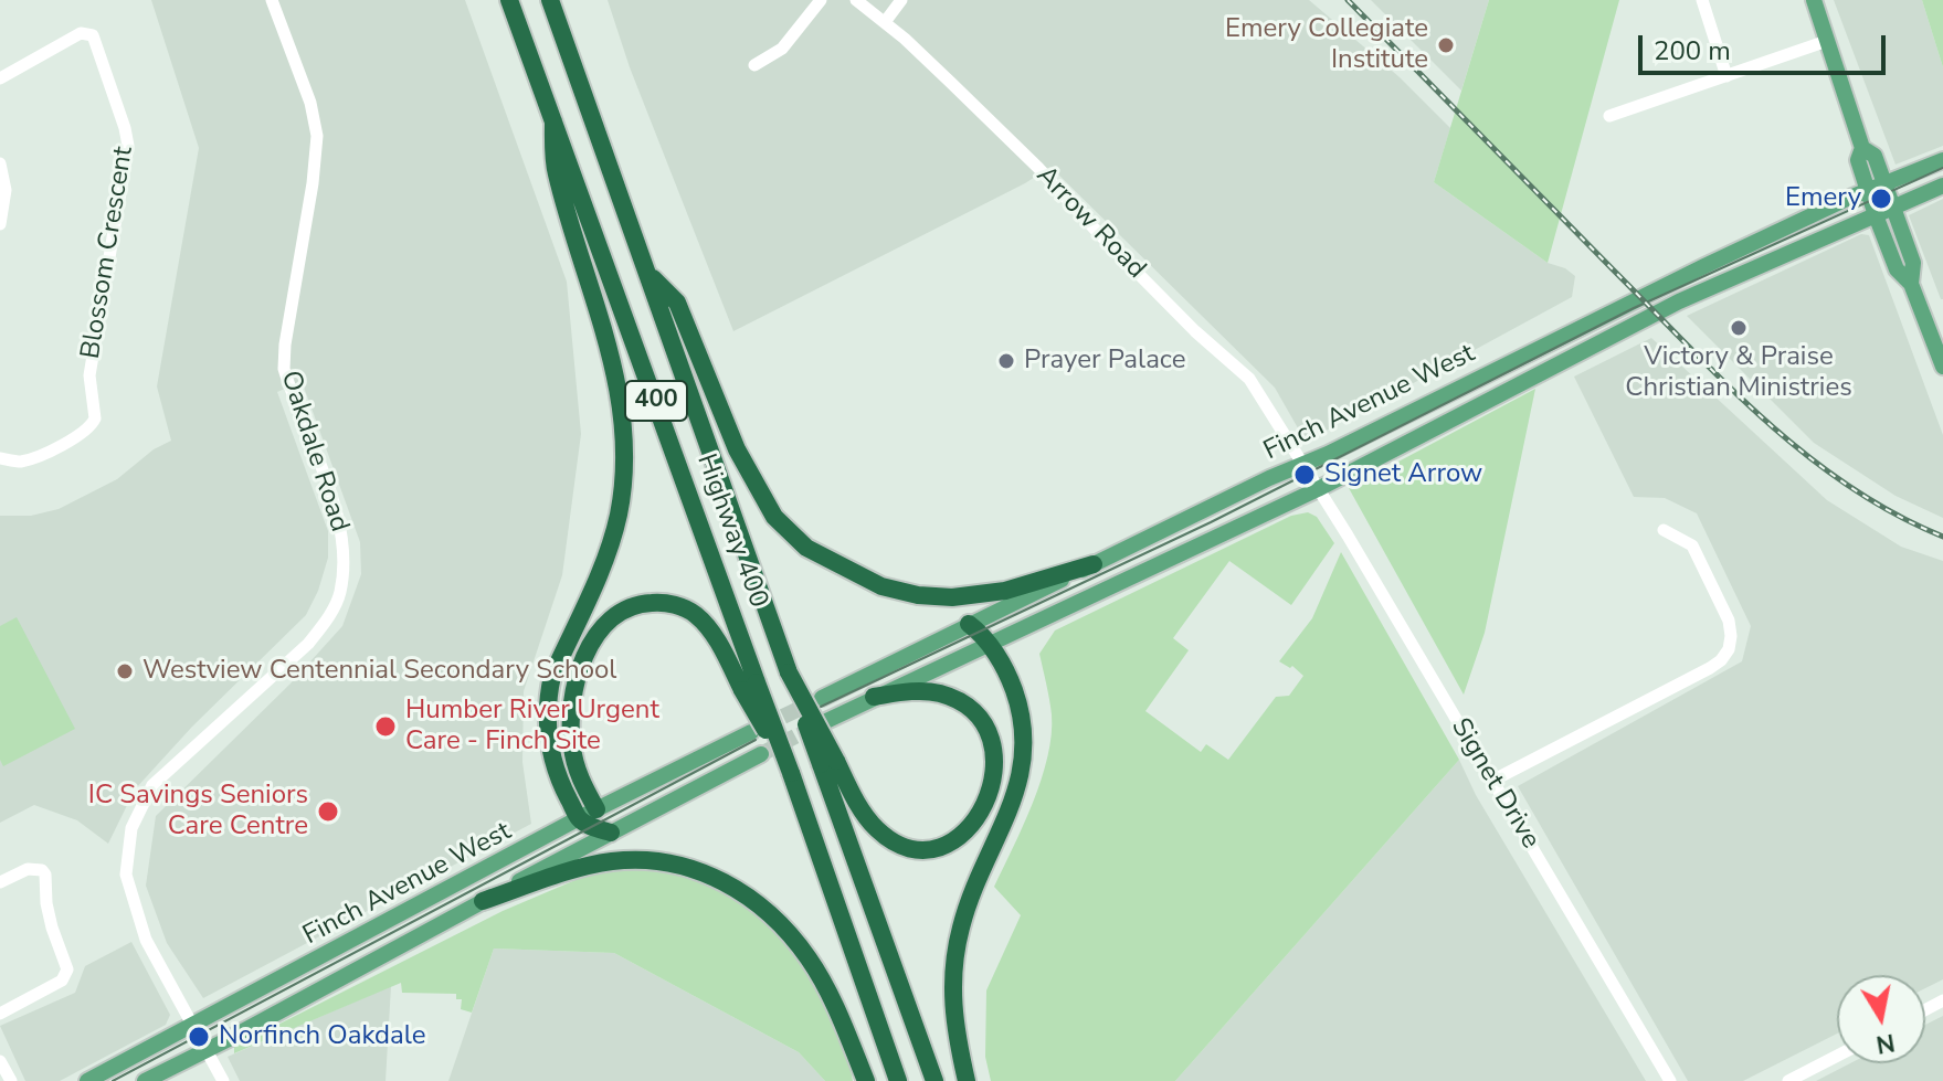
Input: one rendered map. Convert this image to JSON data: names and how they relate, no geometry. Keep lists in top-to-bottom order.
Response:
{
  "streets": {
    "highway": ["400", "Highway 400"],
    "main road": ["Finch Avenue West"],
    "street": [
      "Arrow Road",
      "Blossom Crescent",
      "Oakdale Road",
      "Signet Drive"
    ]
  },
  "crossings": [
    ["Arrow Road", "Finch Avenue West"],
    ["Arrow Road", "Signet Drive"],
    ["Finch Avenue West", "Oakdale Road"],
    ["Finch Avenue West", "Signet Drive"]
  ],
  "places": [
    "Emery Collegiate Institute",
    "Emery",
    "Victory & Praise Christian Ministries",
    "Prayer Palace",
    "Signet Arrow",
    "Westview Centennial Secondary School",
    "Humber River Urgent Care - Finch Site",
    "IC Savings Seniors Care Centre",
    "Norfinch Oakdale"
  ],
  "scale_bar": "200 m",
  "north": "bottom"
}
